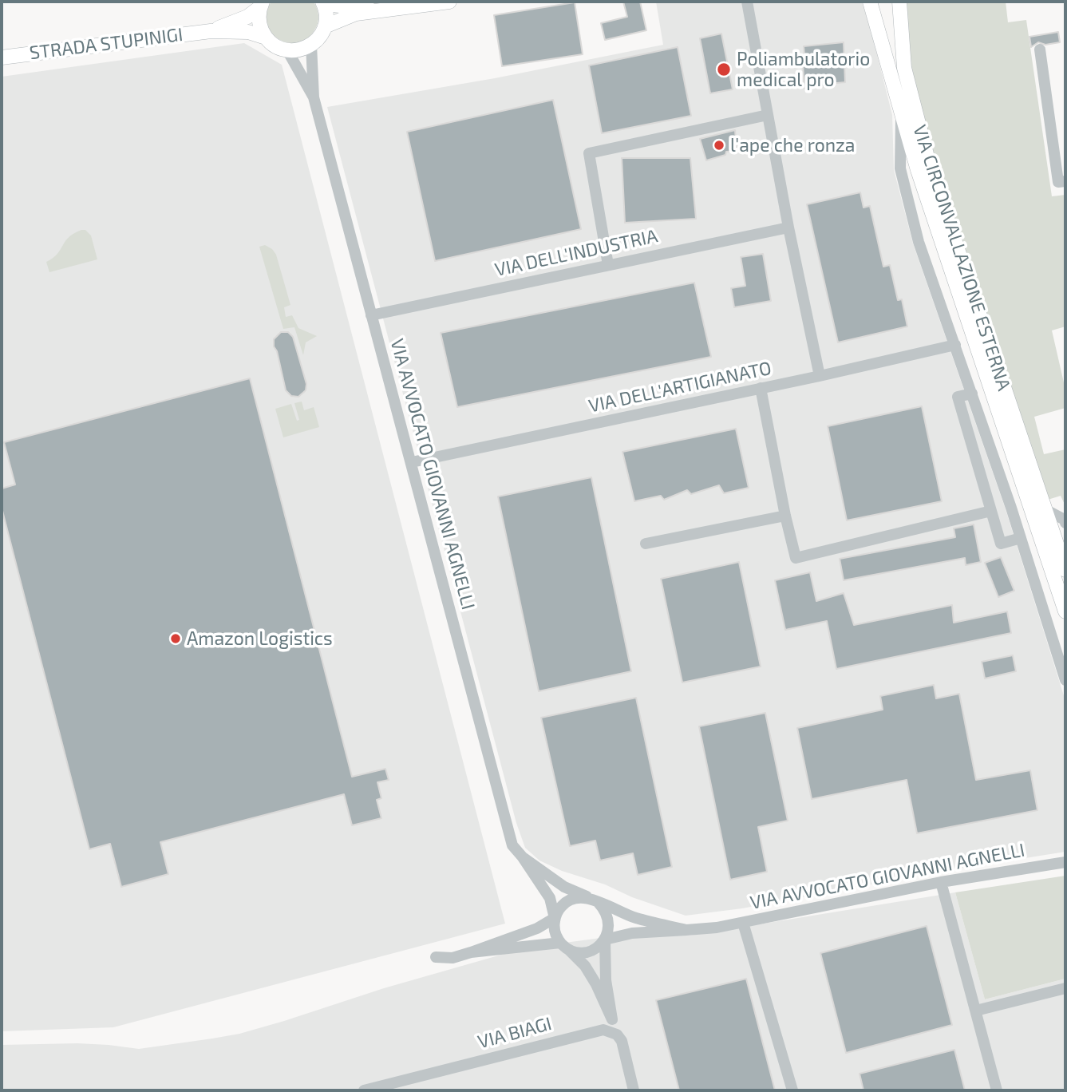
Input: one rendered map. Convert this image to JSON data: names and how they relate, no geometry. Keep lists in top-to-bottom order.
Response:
{
  "streets": {
    "main road": ["STRADA STUPINIGI", "VIA CIRCONVALLAZIONE ESTERNA"],
    "street": [
      "VIA DELL'INDUSTRIA",
      "VIA DELL'ARTIGIANATO",
      "VIA AVVOCATO GIOVANNI AGNELLI",
      "VIA BIAGI"
    ]
  },
  "crossings": [
    ["STRADA STUPINIGI", "VIA AVVOCATO GIOVANNI AGNELLI"],
    ["VIA DELL'INDUSTRIA", "VIA AVVOCATO GIOVANNI AGNELLI"],
    ["VIA CIRCONVALLAZIONE ESTERNA", "VIA DELL'ARTIGIANATO"],
    ["VIA DELL'ARTIGIANATO", "VIA AVVOCATO GIOVANNI AGNELLI"]
  ],
  "places": ["Poliambulatorio medical pro", "l'ape che ronza", "Amazon Logistics"]
}
